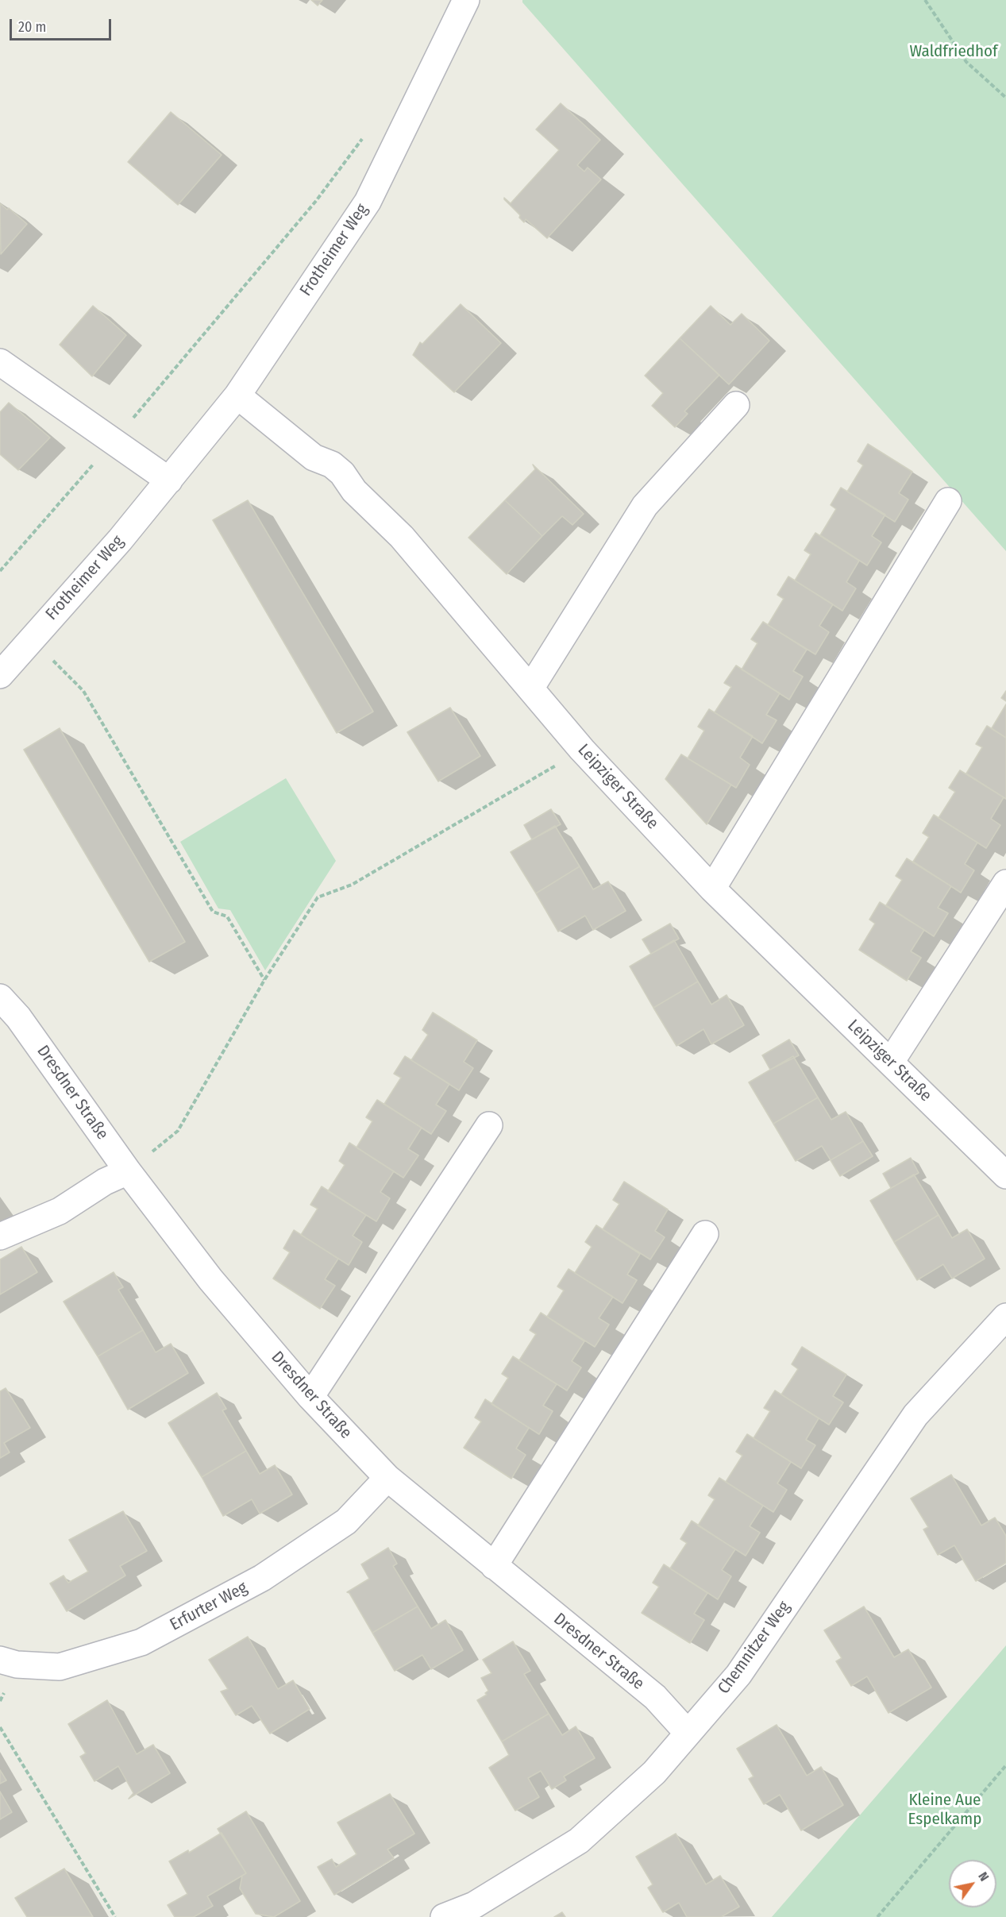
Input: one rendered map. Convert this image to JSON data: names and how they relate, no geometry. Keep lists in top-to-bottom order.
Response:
{
  "streets": {
    "street": [
      "Frotheimer Weg",
      "Leipziger Straße",
      "Dresdner Straße",
      "Erfurter Weg",
      "Chemnitzer Weg"
    ]
  },
  "crossings": [
    ["Frotheimer Weg", "Leipziger Straße"],
    ["Dresdner Straße", "Erfurter Weg"],
    ["Dresdner Straße", "Chemnitzer Weg"]
  ],
  "parks": ["Waldfriedhof", "Kleine Aue Espelkamp"],
  "scale_bar": "20 m",
  "north": "top right"
}
